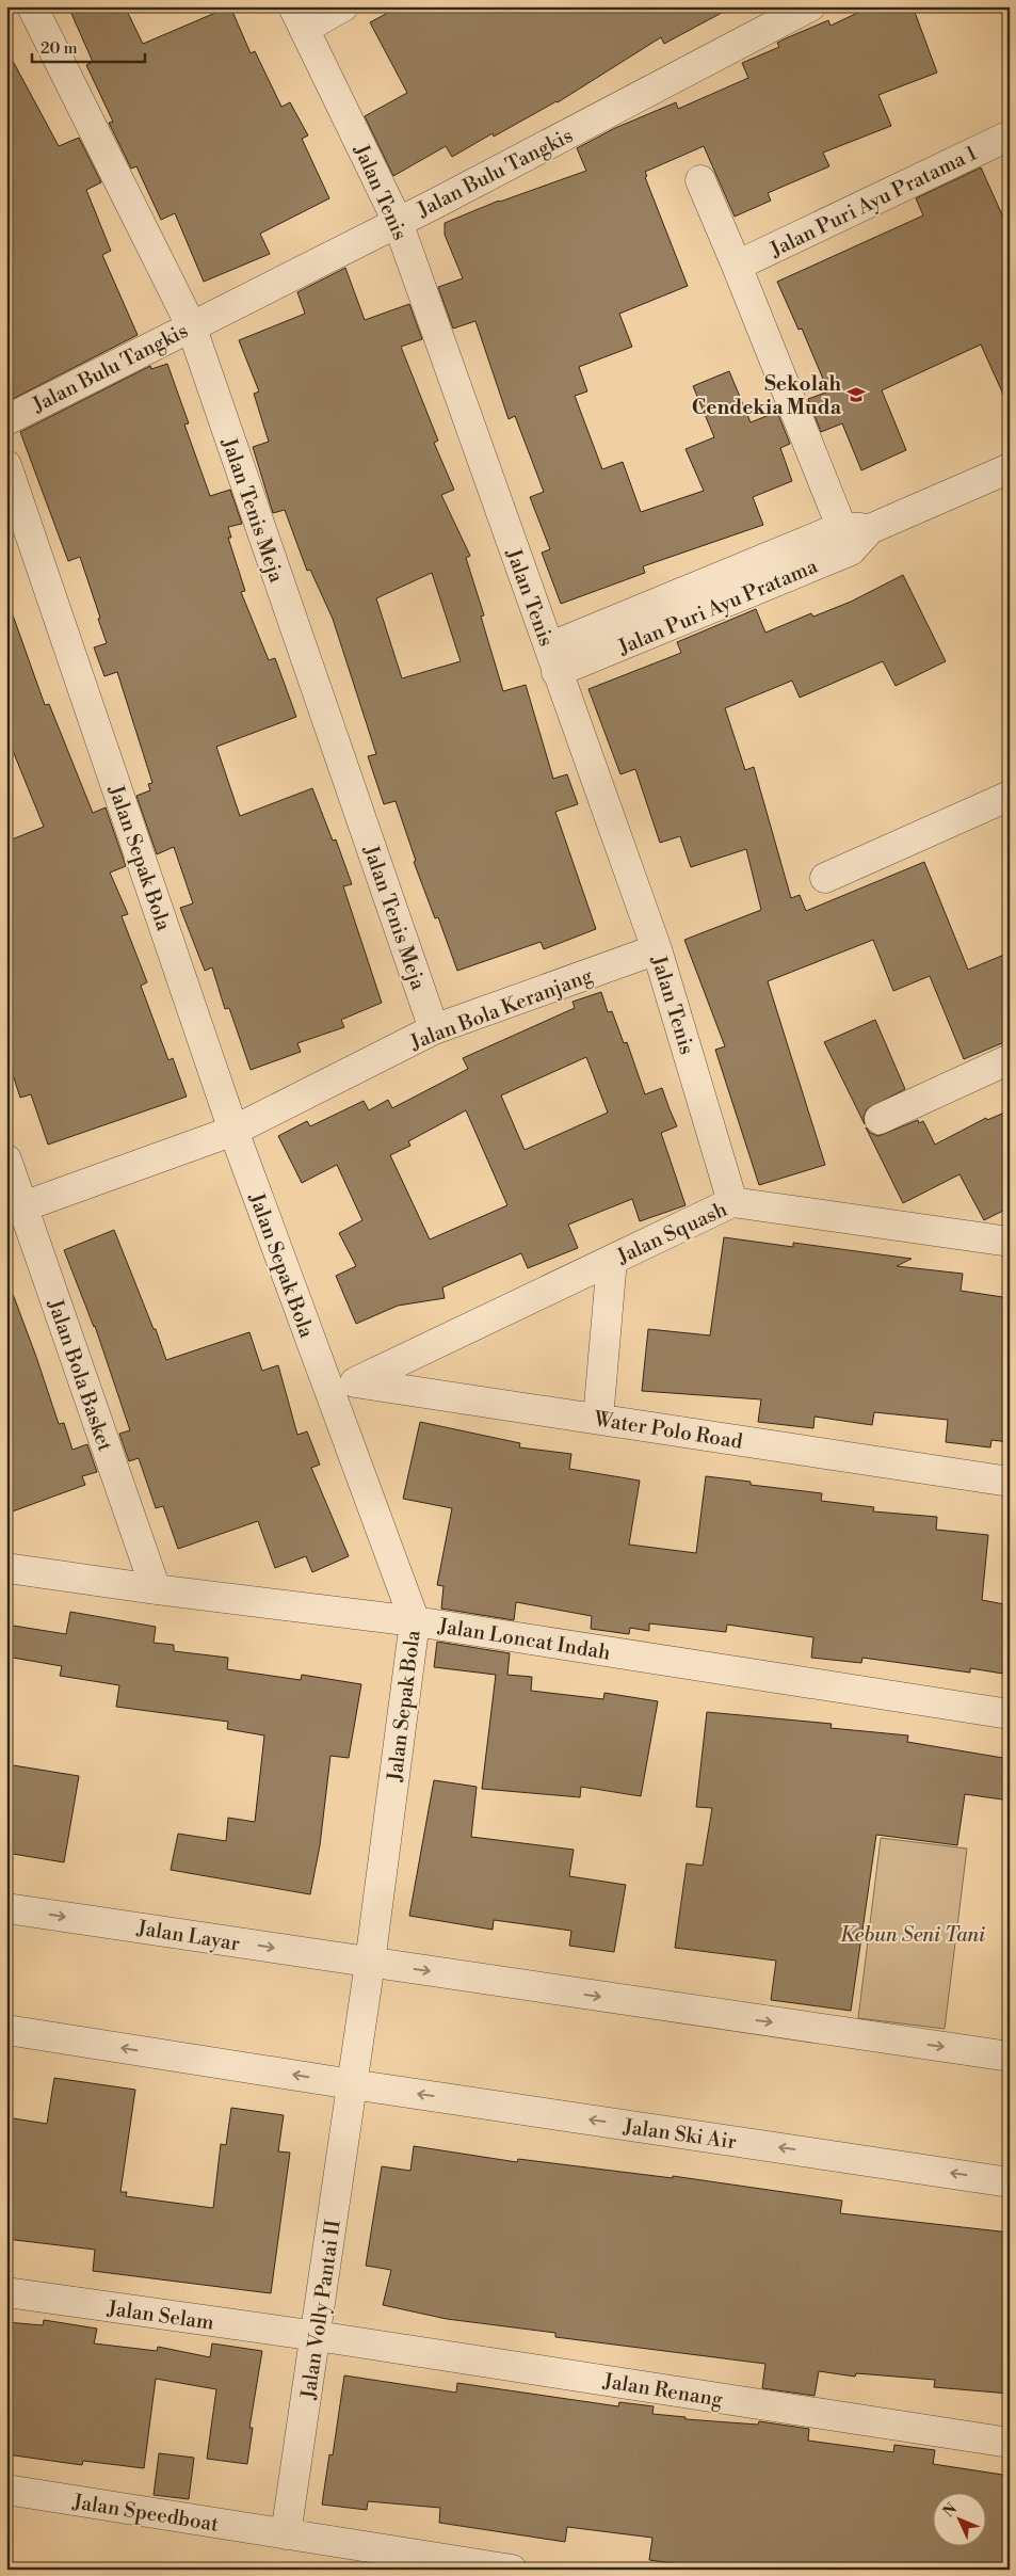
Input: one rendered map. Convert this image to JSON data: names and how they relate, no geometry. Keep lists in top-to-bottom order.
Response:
{
  "streets": {
    "street": [
      "Jalan Bulu Tangkis",
      "Jalan Tenis",
      "Jalan Puri Ayu Pratama 1",
      "Jalan Tenis Meja",
      "Jalan Puri Ayu Pratama",
      "Jalan Sepak Bola",
      "Jalan Bola Keranjang",
      "Jalan Squash",
      "Jalan Bola Basket",
      "Water Polo Road",
      "Jalan Loncat Indah",
      "Jalan Layar",
      "Jalan Ski Air",
      "Jalan Volly Pantai II",
      "Jalan Selam",
      "Jalan Renang",
      "Jalan Speedboat"
    ]
  },
  "crossings": [
    ["Jalan Bulu Tangkis", "Jalan Tenis"],
    ["Jalan Bulu Tangkis", "Jalan Tenis Meja"],
    ["Jalan Tenis", "Jalan Puri Ayu Pratama"],
    ["Jalan Tenis", "Jalan Bola Keranjang"],
    ["Jalan Tenis", "Jalan Squash"],
    ["Jalan Tenis Meja", "Jalan Bola Keranjang"],
    ["Jalan Sepak Bola", "Jalan Bola Keranjang"],
    ["Jalan Sepak Bola", "Water Polo Road"],
    ["Jalan Sepak Bola", "Jalan Loncat Indah"],
    ["Jalan Sepak Bola", "Jalan Layar"],
    ["Jalan Sepak Bola", "Jalan Ski Air"],
    ["Jalan Sepak Bola", "Jalan Volly Pantai II"],
    ["Jalan Bola Keranjang", "Jalan Bola Basket"],
    ["Jalan Squash", "Water Polo Road"],
    ["Jalan Bola Basket", "Jalan Loncat Indah"],
    ["Jalan Ski Air", "Jalan Volly Pantai II"],
    ["Jalan Volly Pantai II", "Jalan Selam"],
    ["Jalan Volly Pantai II", "Jalan Renang"],
    ["Jalan Volly Pantai II", "Jalan Speedboat"],
    ["Jalan Selam", "Jalan Renang"]
  ],
  "parks": ["Kebun Seni Tani"],
  "places": {
    "school or university": ["Sekolah Cendekia Muda"]
  },
  "scale_bar": "20 m",
  "north": "top left"
}
